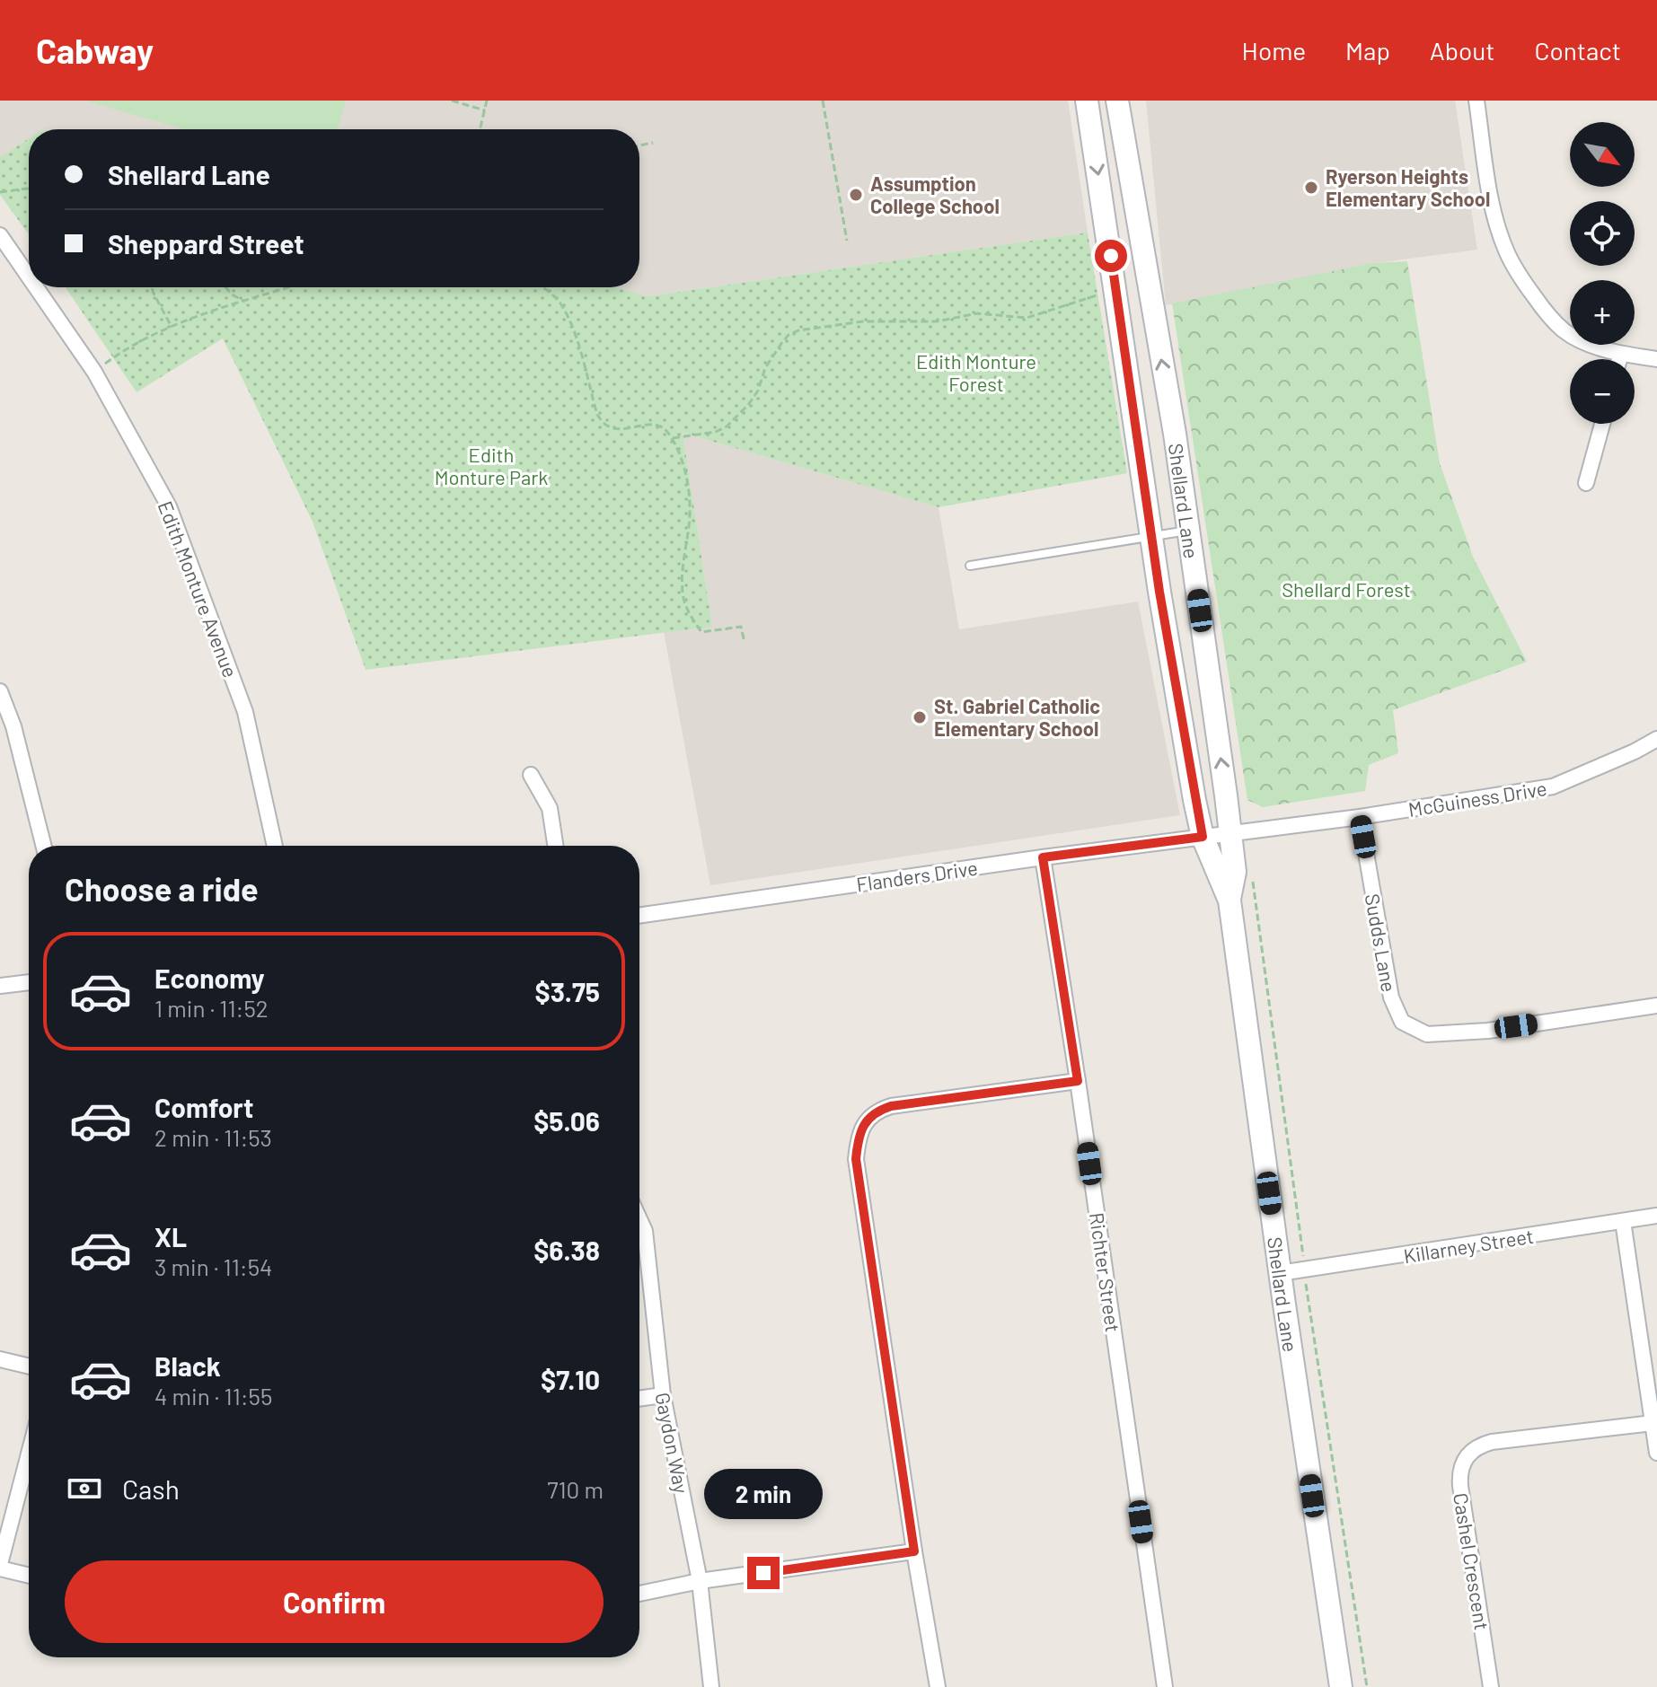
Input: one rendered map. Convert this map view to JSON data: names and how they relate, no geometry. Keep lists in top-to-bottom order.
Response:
{
  "streets": {
    "main road": ["Shellard Lane"],
    "street": [
      "Edith Monture Avenue",
      "McGuiness Drive",
      "Flanders Drive",
      "Sudds Lane",
      "Killarney Street",
      "Richter Street",
      "Gaydon Way",
      "Cashel Crescent"
    ]
  },
  "crossings": [
    ["Shellard Lane", "McGuiness Drive"],
    ["Shellard Lane", "Flanders Drive"],
    ["Shellard Lane", "Killarney Street"],
    ["McGuiness Drive", "Flanders Drive"],
    ["McGuiness Drive", "Sudds Lane"],
    ["Flanders Drive", "Richter Street"]
  ],
  "parks": ["Edith Monture Forest", "Edith Monture Park", "Shellard Forest"],
  "places": ["Ryerson Heights Elementary School", "Assumption College School", "St. Gabriel Catholic Elementary School"],
  "north": "bottom right",
  "page": {
    "header": "Cabway",
    "nav": [
      "Home",
      "Map",
      "About",
      "Contact"
    ],
    "map_buttons": ["+", "−"],
    "banner": ["Shellard Lane", "Sheppard Street"],
    "heading": "Choose a ride",
    "list": [
      {
        "name": "Economy",
        "note": "1 min · 11:52",
        "value": "$3.75"
      },
      {
        "name": "Comfort",
        "note": "2 min · 11:53",
        "value": "$5.06"
      },
      {
        "name": "XL",
        "note": "3 min · 11:54",
        "value": "$6.38"
      },
      {
        "name": "Black",
        "note": "4 min · 11:55",
        "value": "$7.10"
      }
    ],
    "pay": ["Cash", "710 m"],
    "bubble": "2 min",
    "buttons": "Confirm"
  }
}
